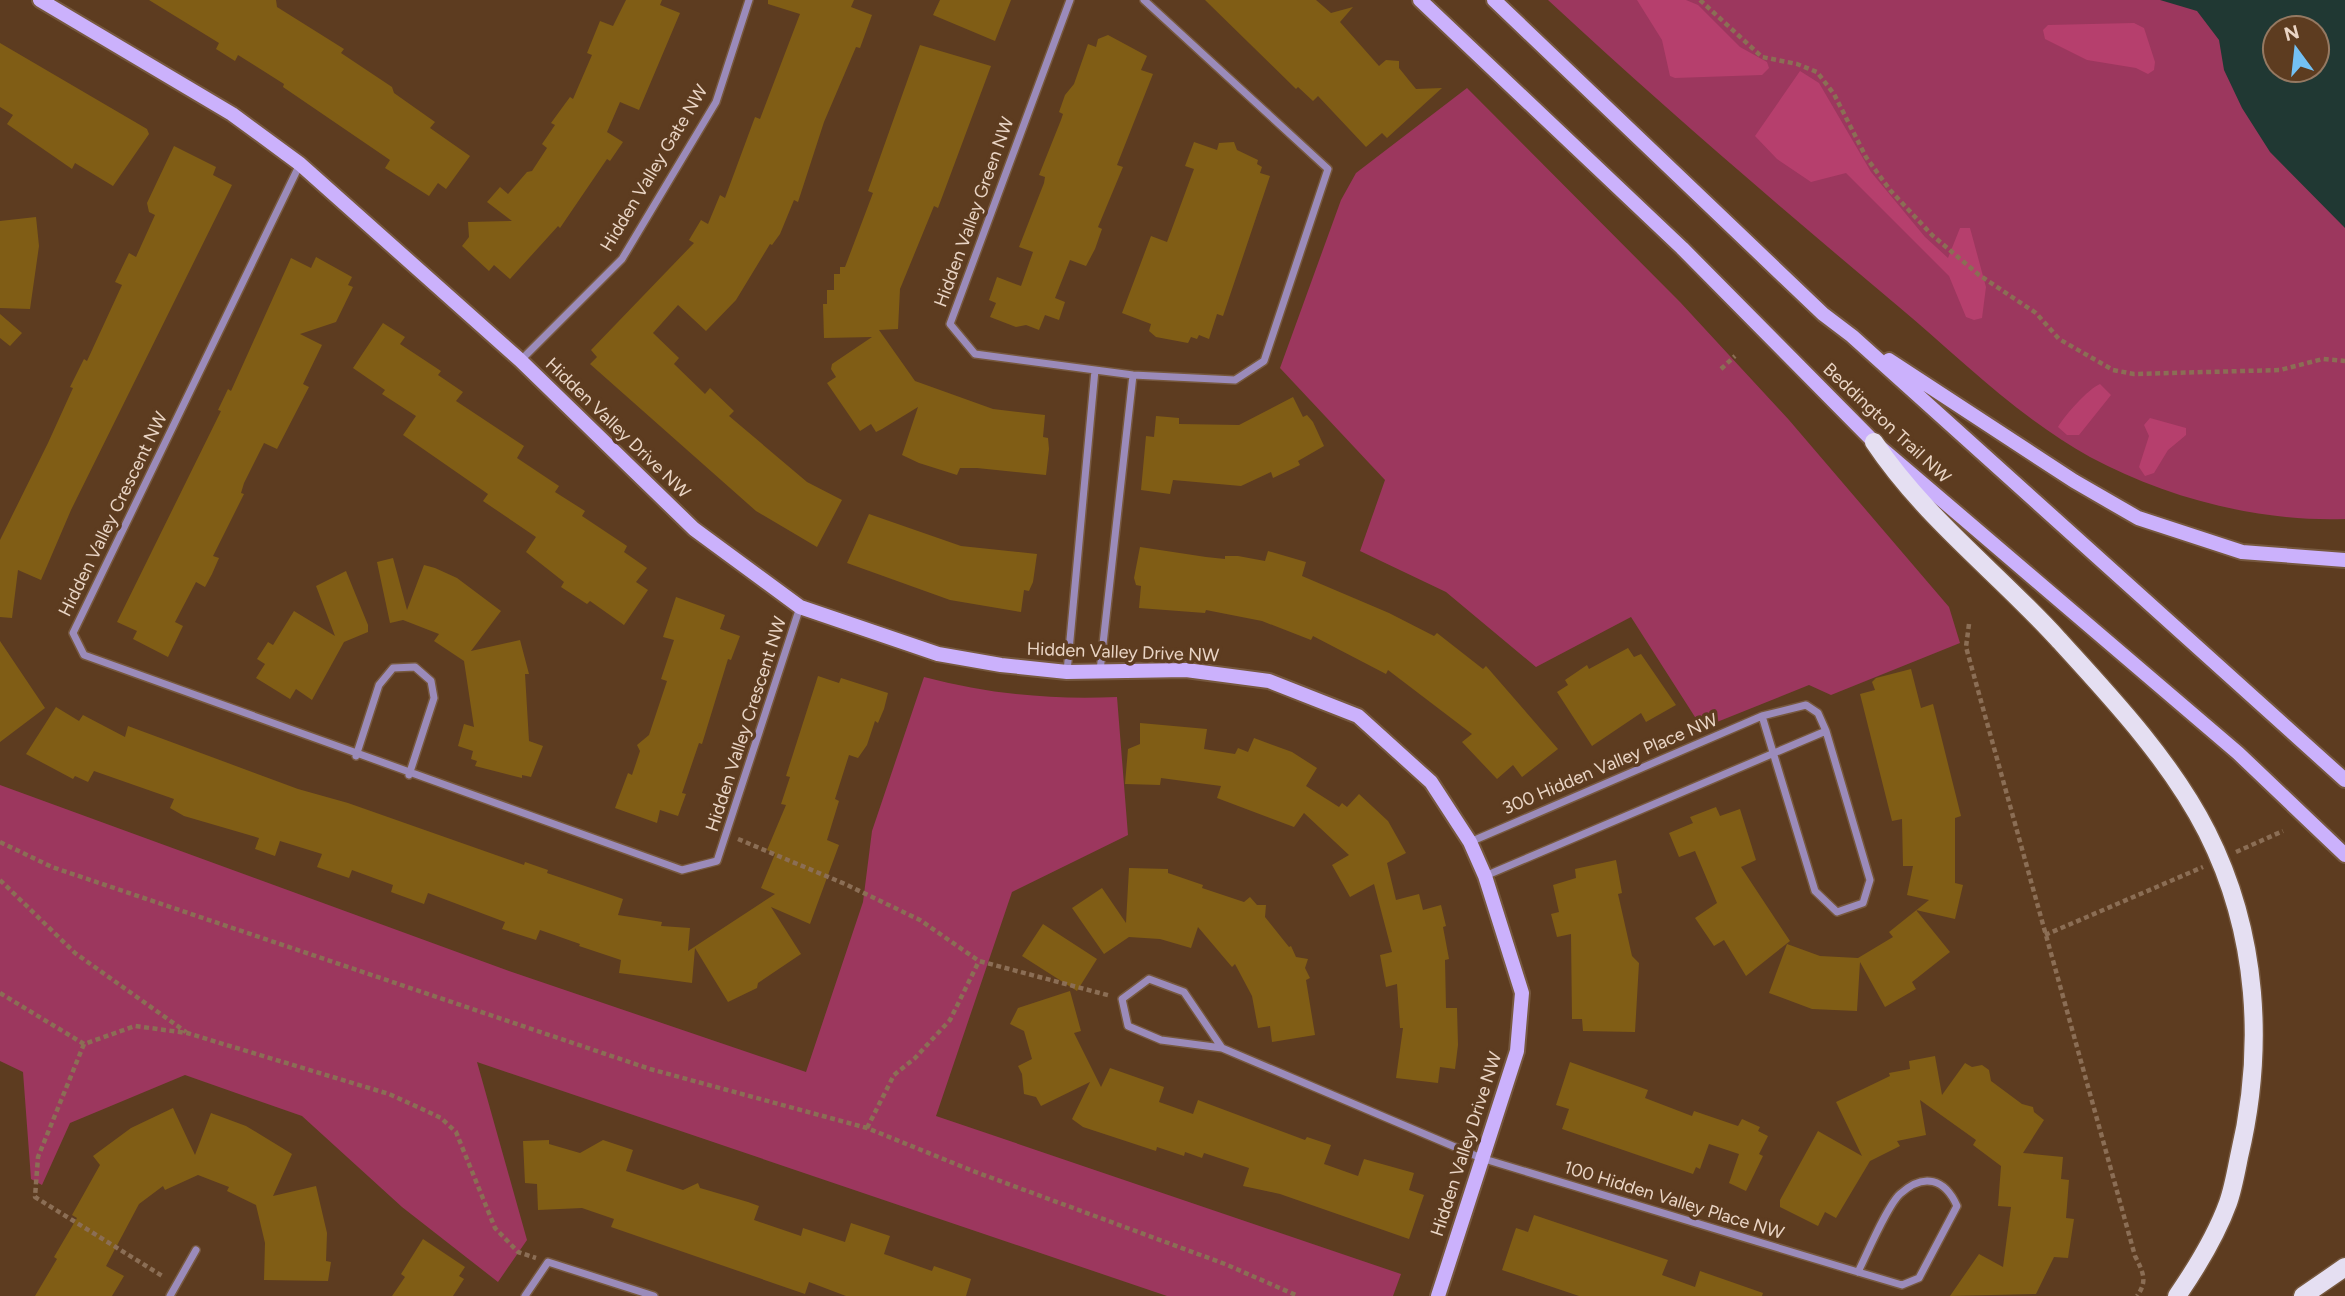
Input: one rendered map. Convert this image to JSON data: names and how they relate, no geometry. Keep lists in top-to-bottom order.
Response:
{
  "streets": {
    "main road": ["Beddington Trail NW", "Hidden Valley Drive NW"],
    "street": [
      "Hidden Valley Gate NW",
      "Hidden Valley Green NW",
      "Hidden Valley Crescent NW",
      "300 Hidden Valley Place NW",
      "100 Hidden Valley Place NW"
    ]
  },
  "crossings": [
    ["Hidden Valley Gate NW", "Hidden Valley Drive NW"],
    ["Hidden Valley Drive NW", "Hidden Valley Crescent NW"],
    ["Hidden Valley Drive NW", "300 Hidden Valley Place NW"],
    ["Hidden Valley Drive NW", "100 Hidden Valley Place NW"]
  ],
  "north": "top"
}
